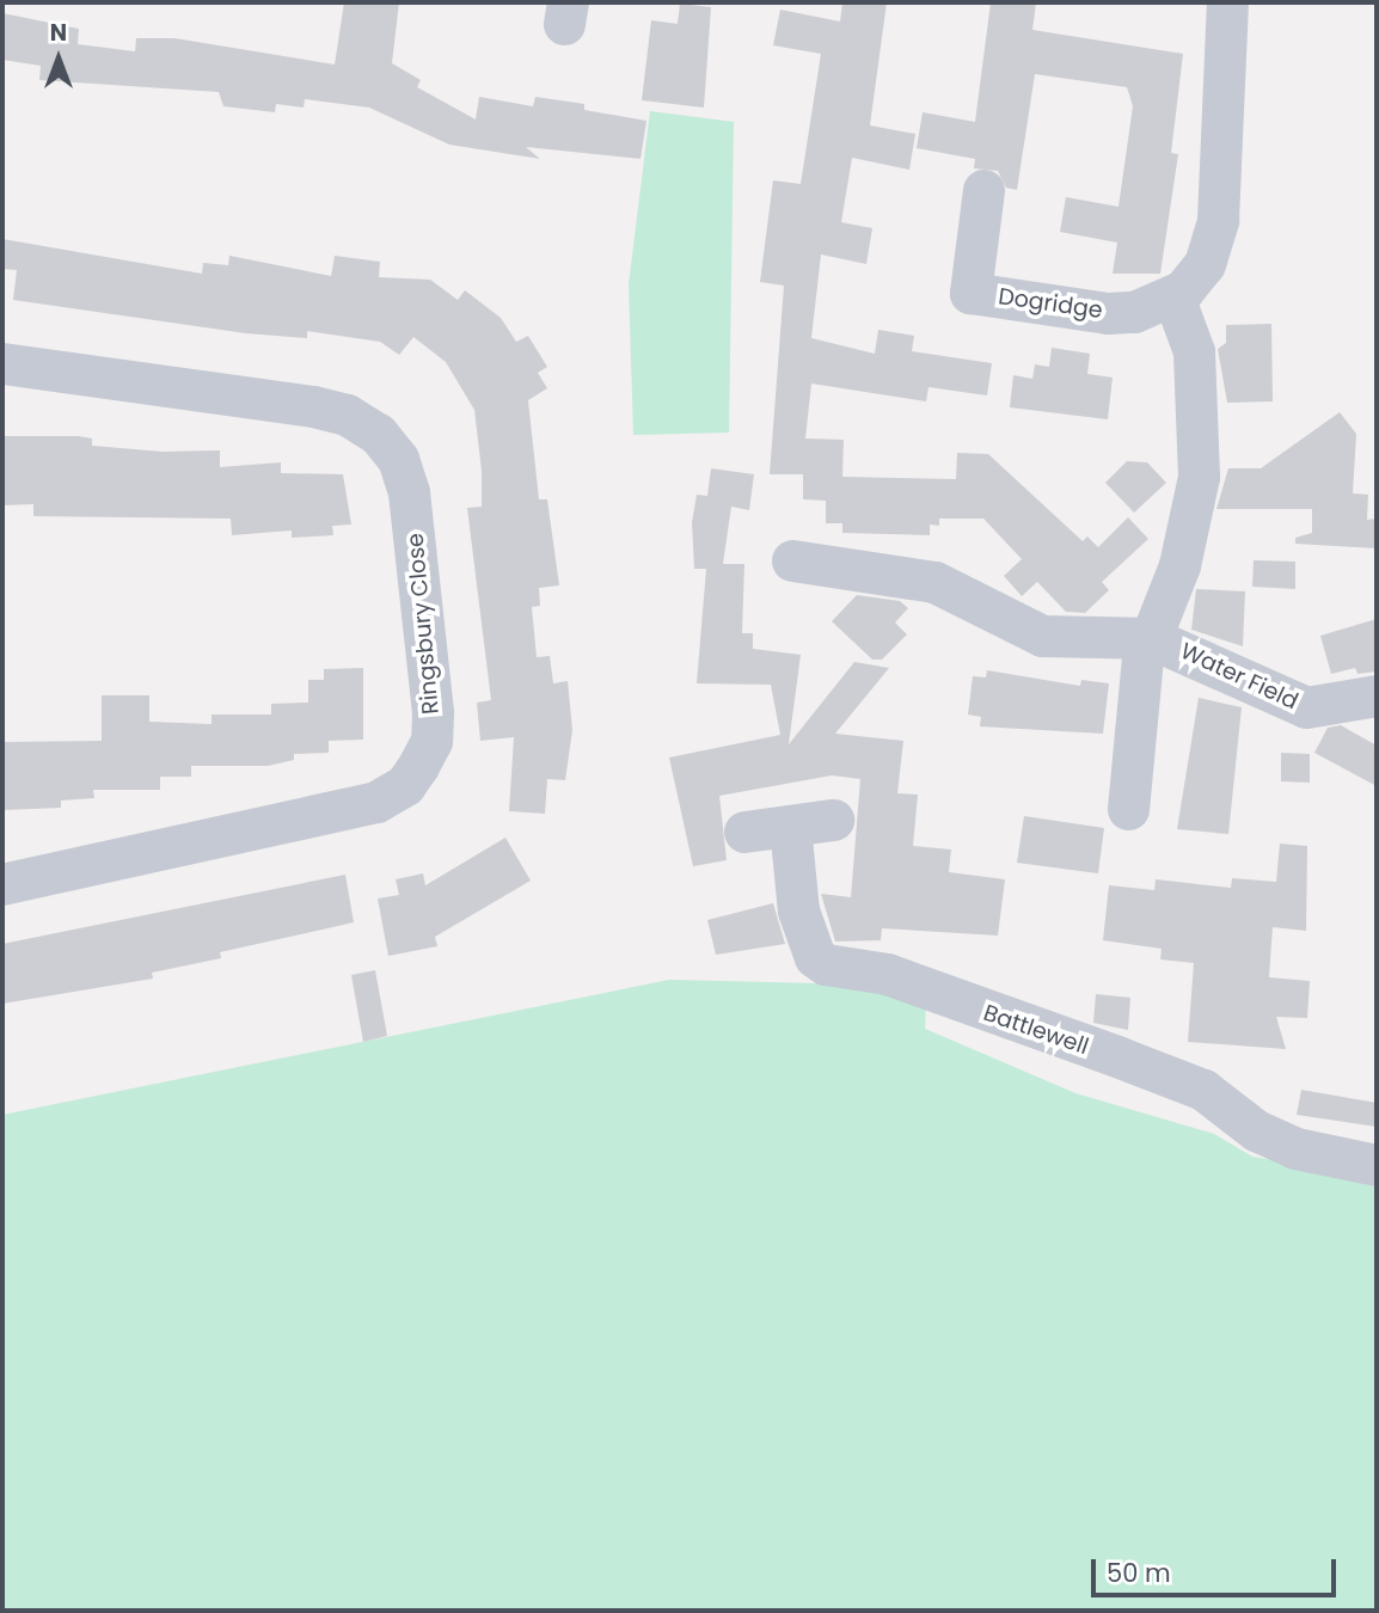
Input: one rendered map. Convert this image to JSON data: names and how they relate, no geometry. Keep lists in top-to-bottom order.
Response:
{
  "streets": {
    "street": [
      "Dogridge",
      "Ringsbury Close",
      "Water Field",
      "Battlewell"
    ]
  },
  "scale_bar": "50 m",
  "north": "top"
}
